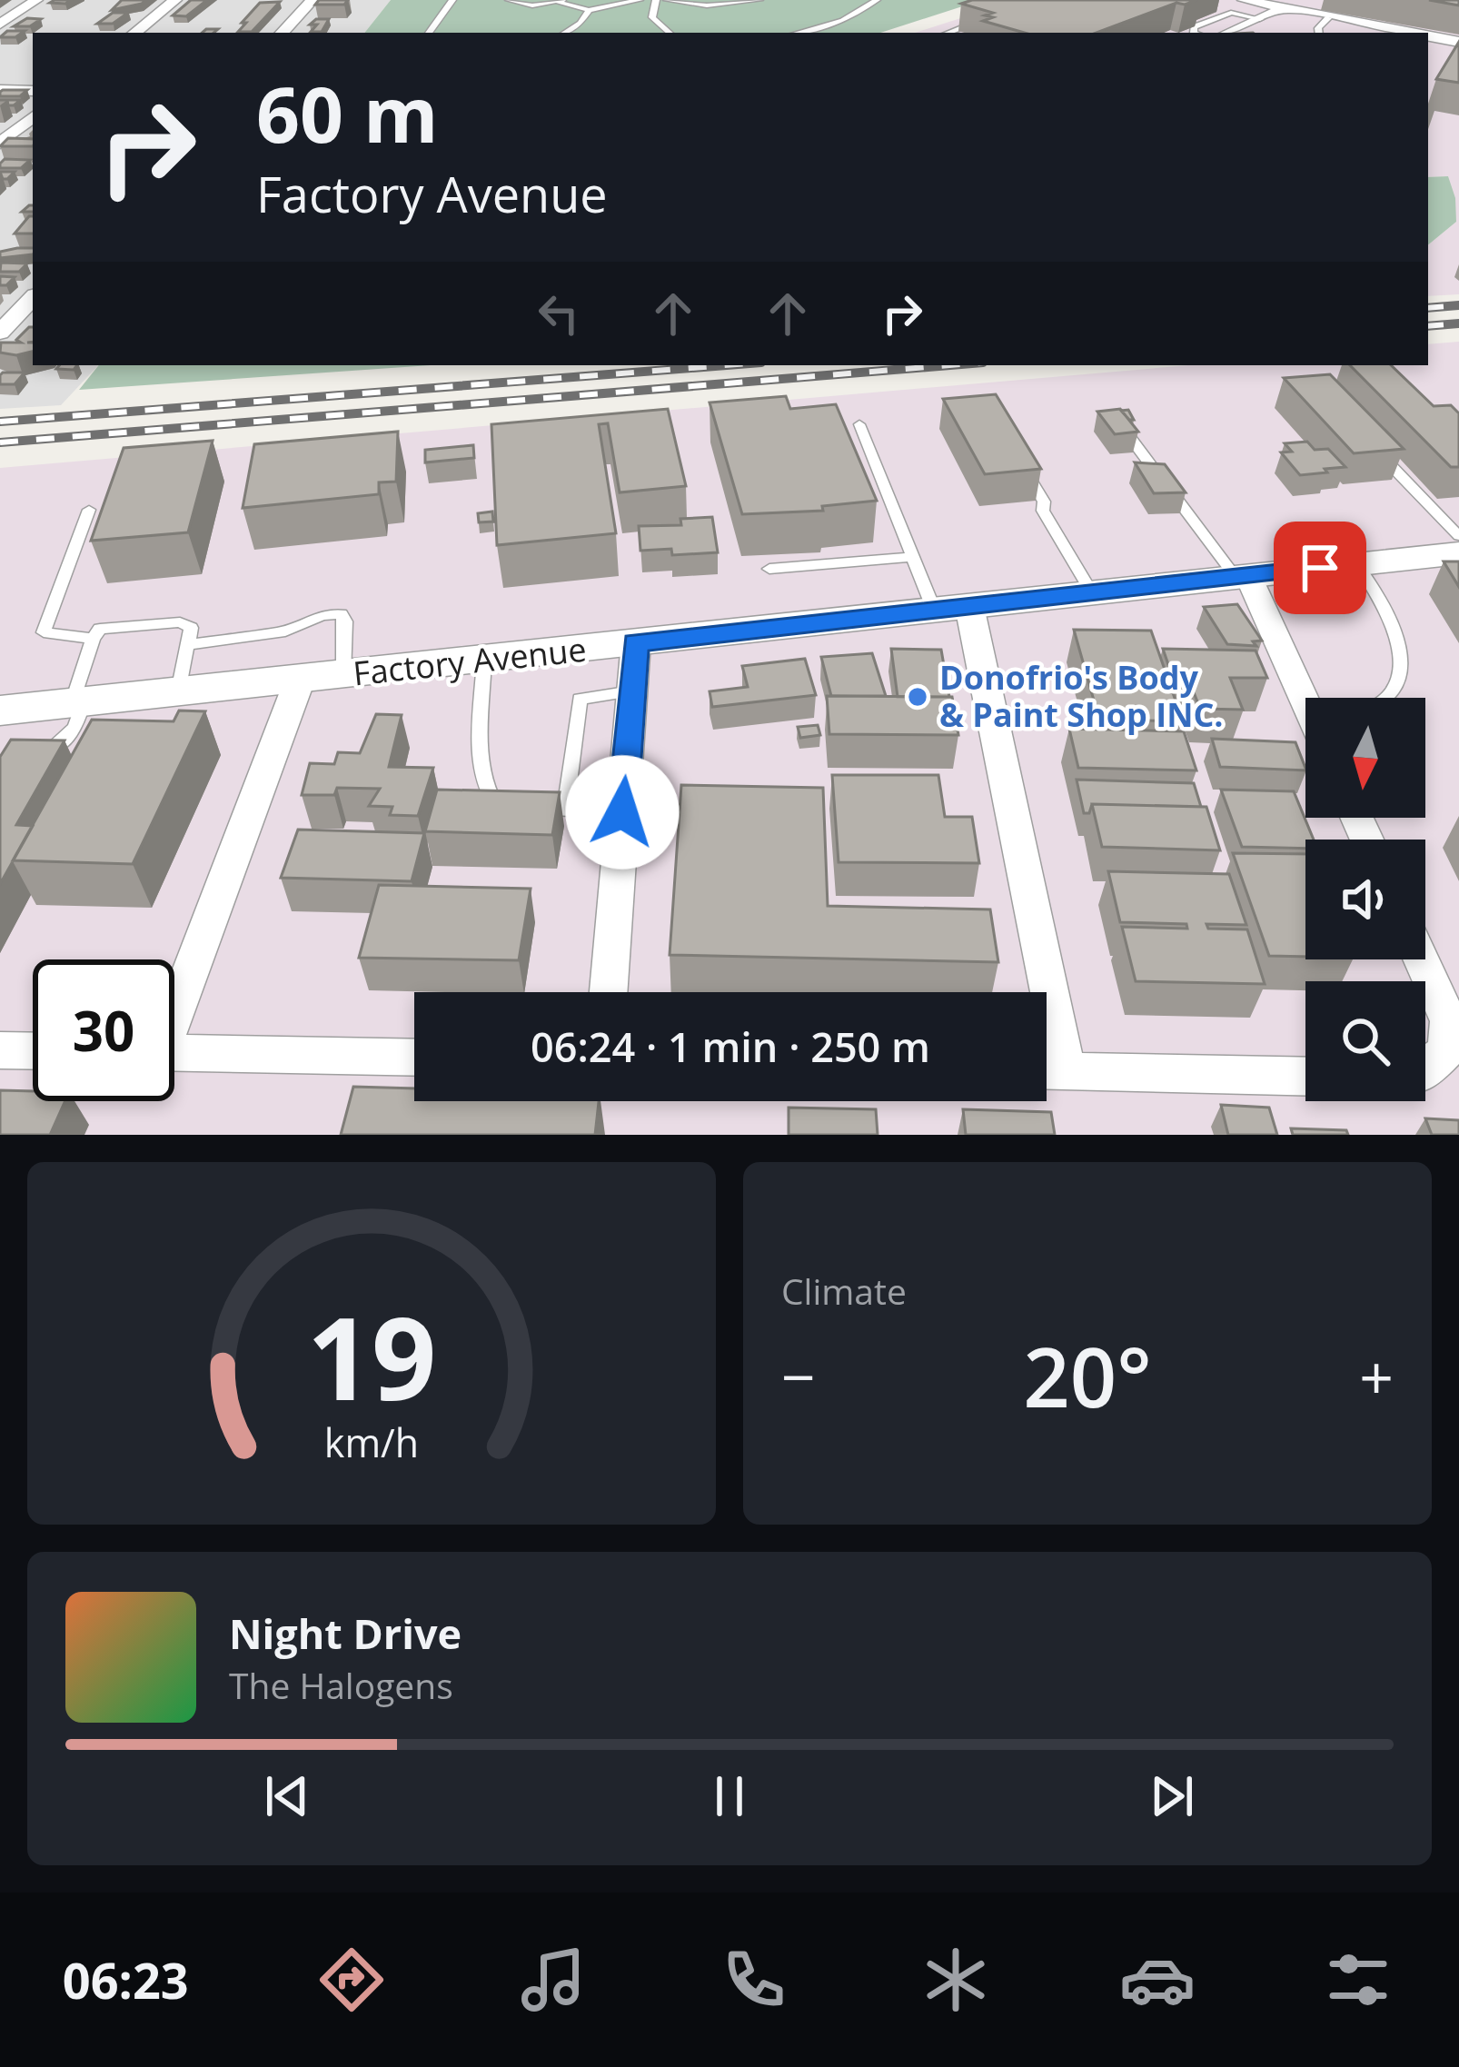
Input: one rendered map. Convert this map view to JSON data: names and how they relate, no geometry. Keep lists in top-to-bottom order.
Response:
{
  "streets": {
    "street": ["Factory Avenue"]
  },
  "places": ["Donofrio's Body & Paint Shop INC."],
  "north": "bottom",
  "page": {
    "turn": ["60 m", "Factory Avenue"],
    "limit": "30",
    "trip": "06:24 · 1 min · 250 m",
    "tile": "Climate",
    "heat": ["−", "20°", "+"],
    "song": ["Night Drive", "The Halogens"],
    "tabs": "06:23",
    "gauge": ["19", "km/h"]
  }
}
